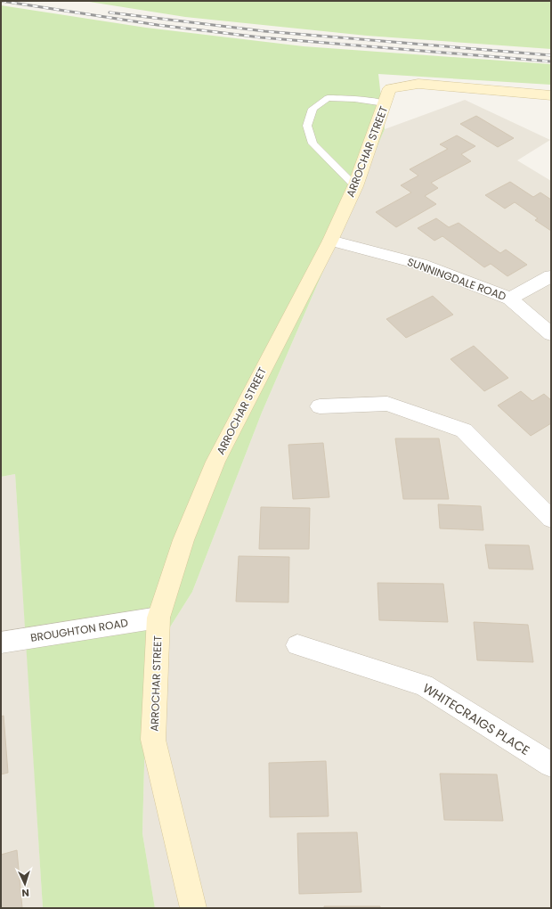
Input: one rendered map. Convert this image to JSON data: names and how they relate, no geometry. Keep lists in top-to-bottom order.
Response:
{
  "streets": {
    "street": [
      "ARROCHAR STREET",
      "SUNNINGDALE ROAD",
      "BROUGHTON ROAD",
      "WHITECRAIGS PLACE"
    ]
  },
  "crossings": [
    ["ARROCHAR STREET", "SUNNINGDALE ROAD"],
    ["ARROCHAR STREET", "BROUGHTON ROAD"]
  ],
  "north": "bottom"
}
